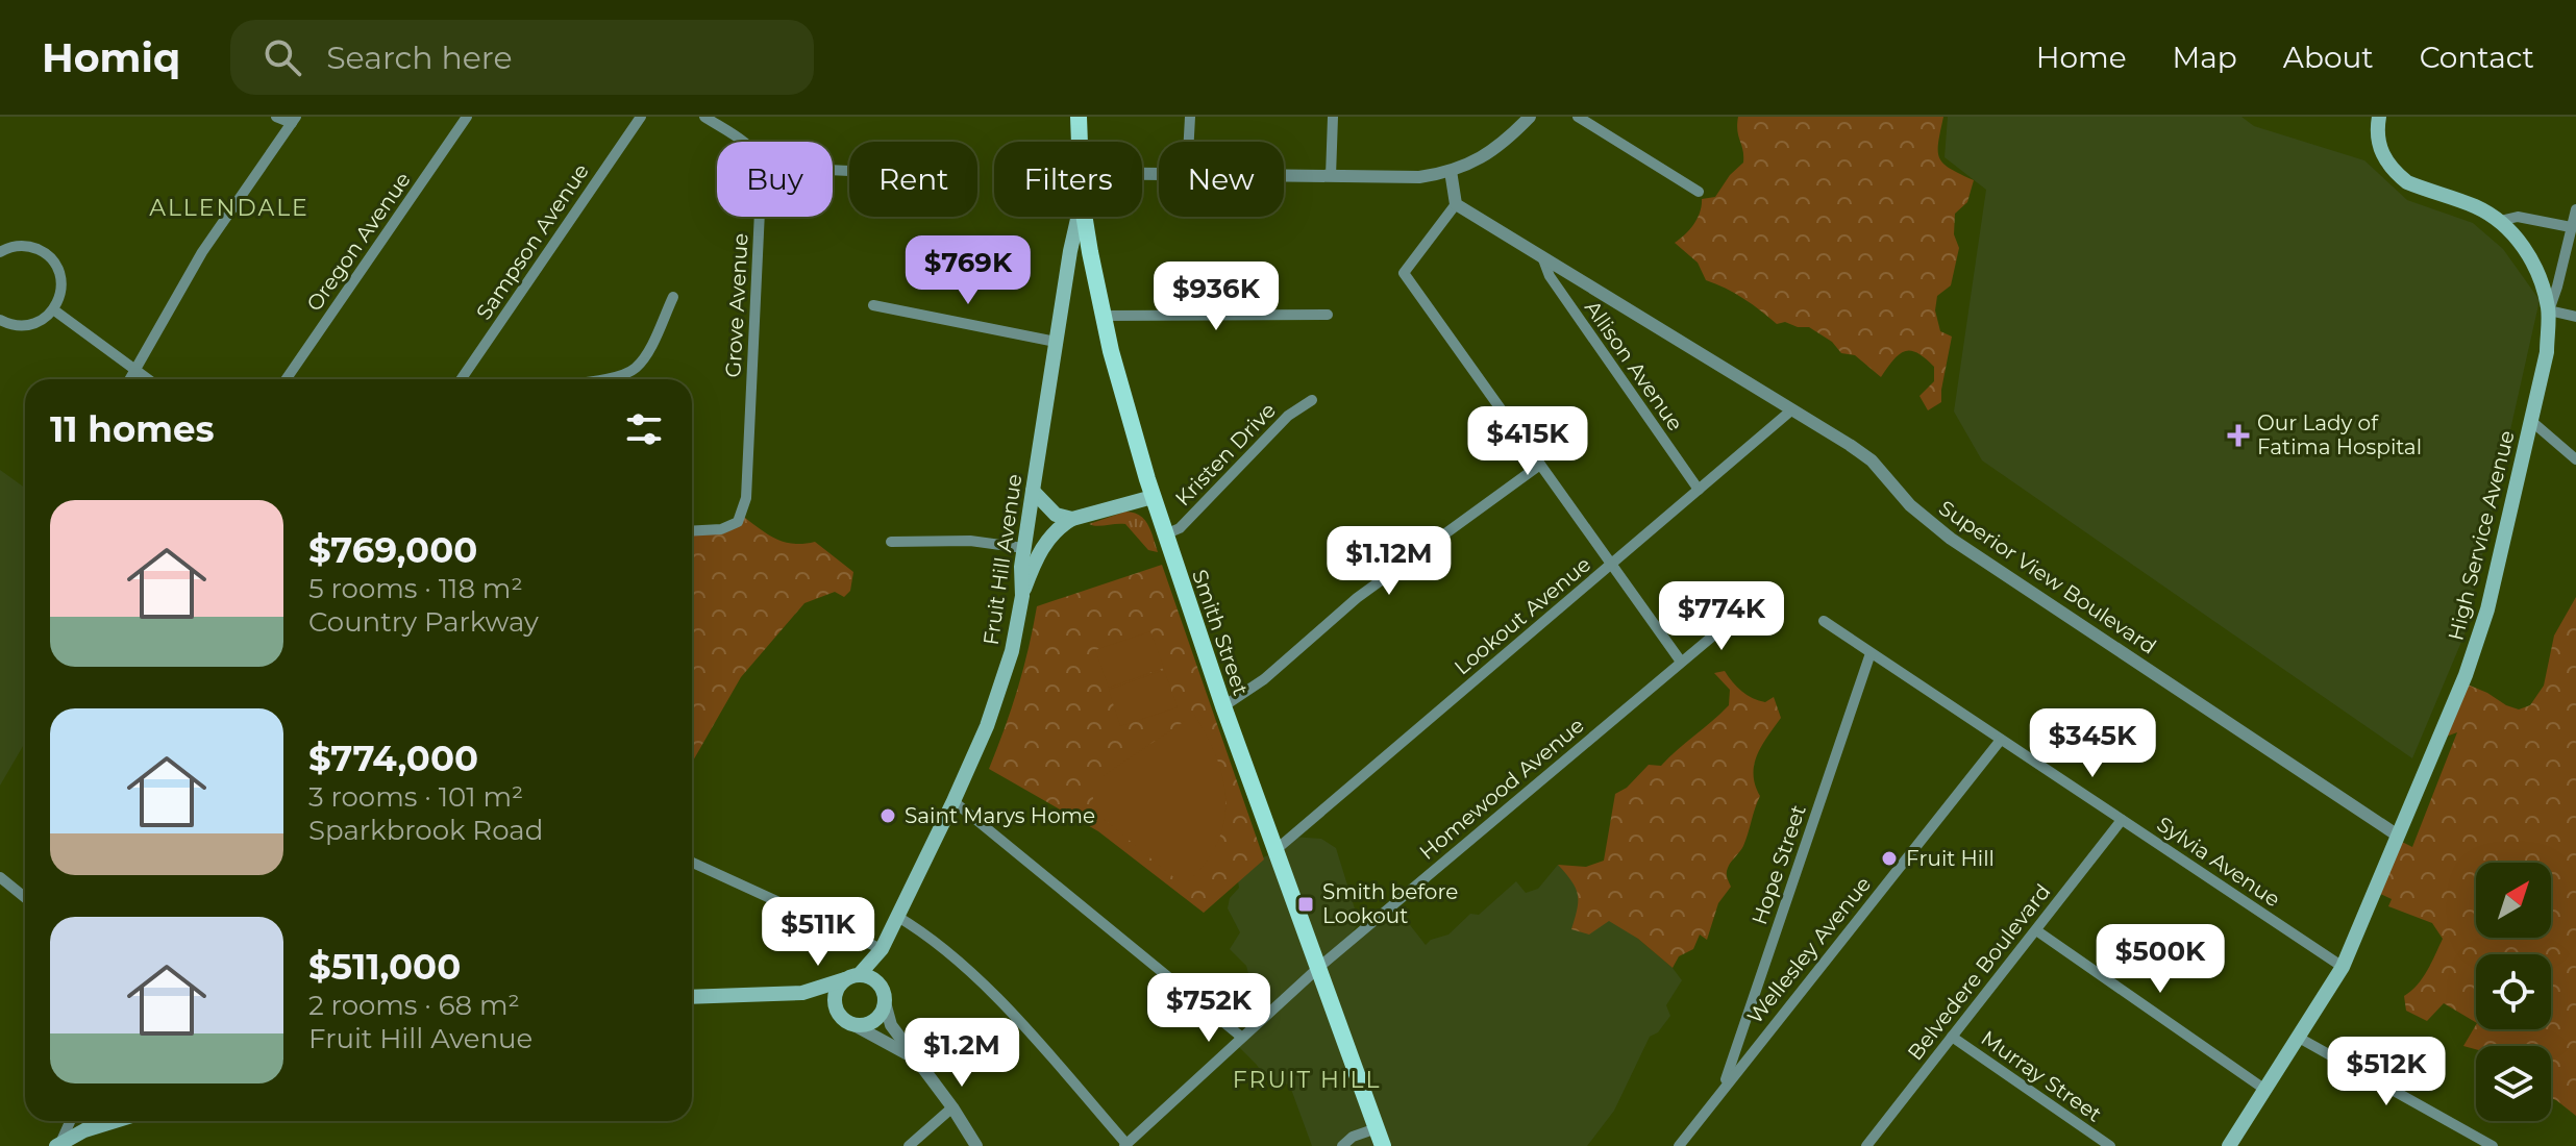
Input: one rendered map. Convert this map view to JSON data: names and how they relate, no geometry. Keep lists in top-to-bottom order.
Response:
{
  "streets": {
    "main road": ["High Service Avenue", "Fruit Hill Avenue", "Smith Street"],
    "street": [
      "Oregon Avenue",
      "Sampson Avenue",
      "Grove Avenue",
      "Allison Avenue",
      "Kristen Drive",
      "Superior View Boulevard",
      "Lookout Avenue",
      "Homewood Avenue",
      "Sylvia Avenue",
      "Hope Street",
      "Wellesley Avenue",
      "Belvedere Boulevard",
      "Murray Street"
    ]
  },
  "crossings": [
    ["Allison Avenue", "Superior View Boulevard"],
    ["Allison Avenue", "Lookout Avenue"],
    ["Kristen Drive", "Smith Street"],
    ["High Service Avenue", "Superior View Boulevard"],
    ["High Service Avenue", "Sylvia Avenue"],
    ["Superior View Boulevard", "Lookout Avenue"],
    ["Lookout Avenue", "Smith Street"],
    ["Smith Street", "Homewood Avenue"],
    ["Sylvia Avenue", "Hope Street"],
    ["Sylvia Avenue", "Wellesley Avenue"],
    ["Sylvia Avenue", "Belvedere Boulevard"],
    ["Hope Street", "Wellesley Avenue"],
    ["Belvedere Boulevard", "Murray Street"]
  ],
  "districts": ["ALLENDALE", "FRUIT HILL"],
  "places": {
    "health": ["Our Lady of Fatima Hospital"],
    "other": ["Saint Marys Home", "Fruit Hill"],
    "transit": ["Smith before Lookout"]
  },
  "north": "top right",
  "page": {
    "header": "Homiq",
    "search": "Search here",
    "nav": [
      "Home",
      "Map",
      "About",
      "Contact"
    ],
    "chip": [
      "Buy",
      "Rent",
      "Filters",
      "New"
    ],
    "price": [
      "$769K",
      "$936K",
      "$415K",
      "$1.12M",
      "$774K",
      "$345K",
      "$511K",
      "$500K",
      "$752K",
      "$1.2M",
      "$512K"
    ],
    "heading": "11 homes",
    "list": [
      {
        "name": "$769,000",
        "note": "5 rooms · 118 m² · Country Parkway"
      },
      {
        "name": "$774,000",
        "note": "3 rooms · 101 m² · Sparkbrook Road"
      },
      {
        "name": "$511,000",
        "note": "2 rooms · 68 m² · Fruit Hill Avenue"
      }
    ]
  }
}
